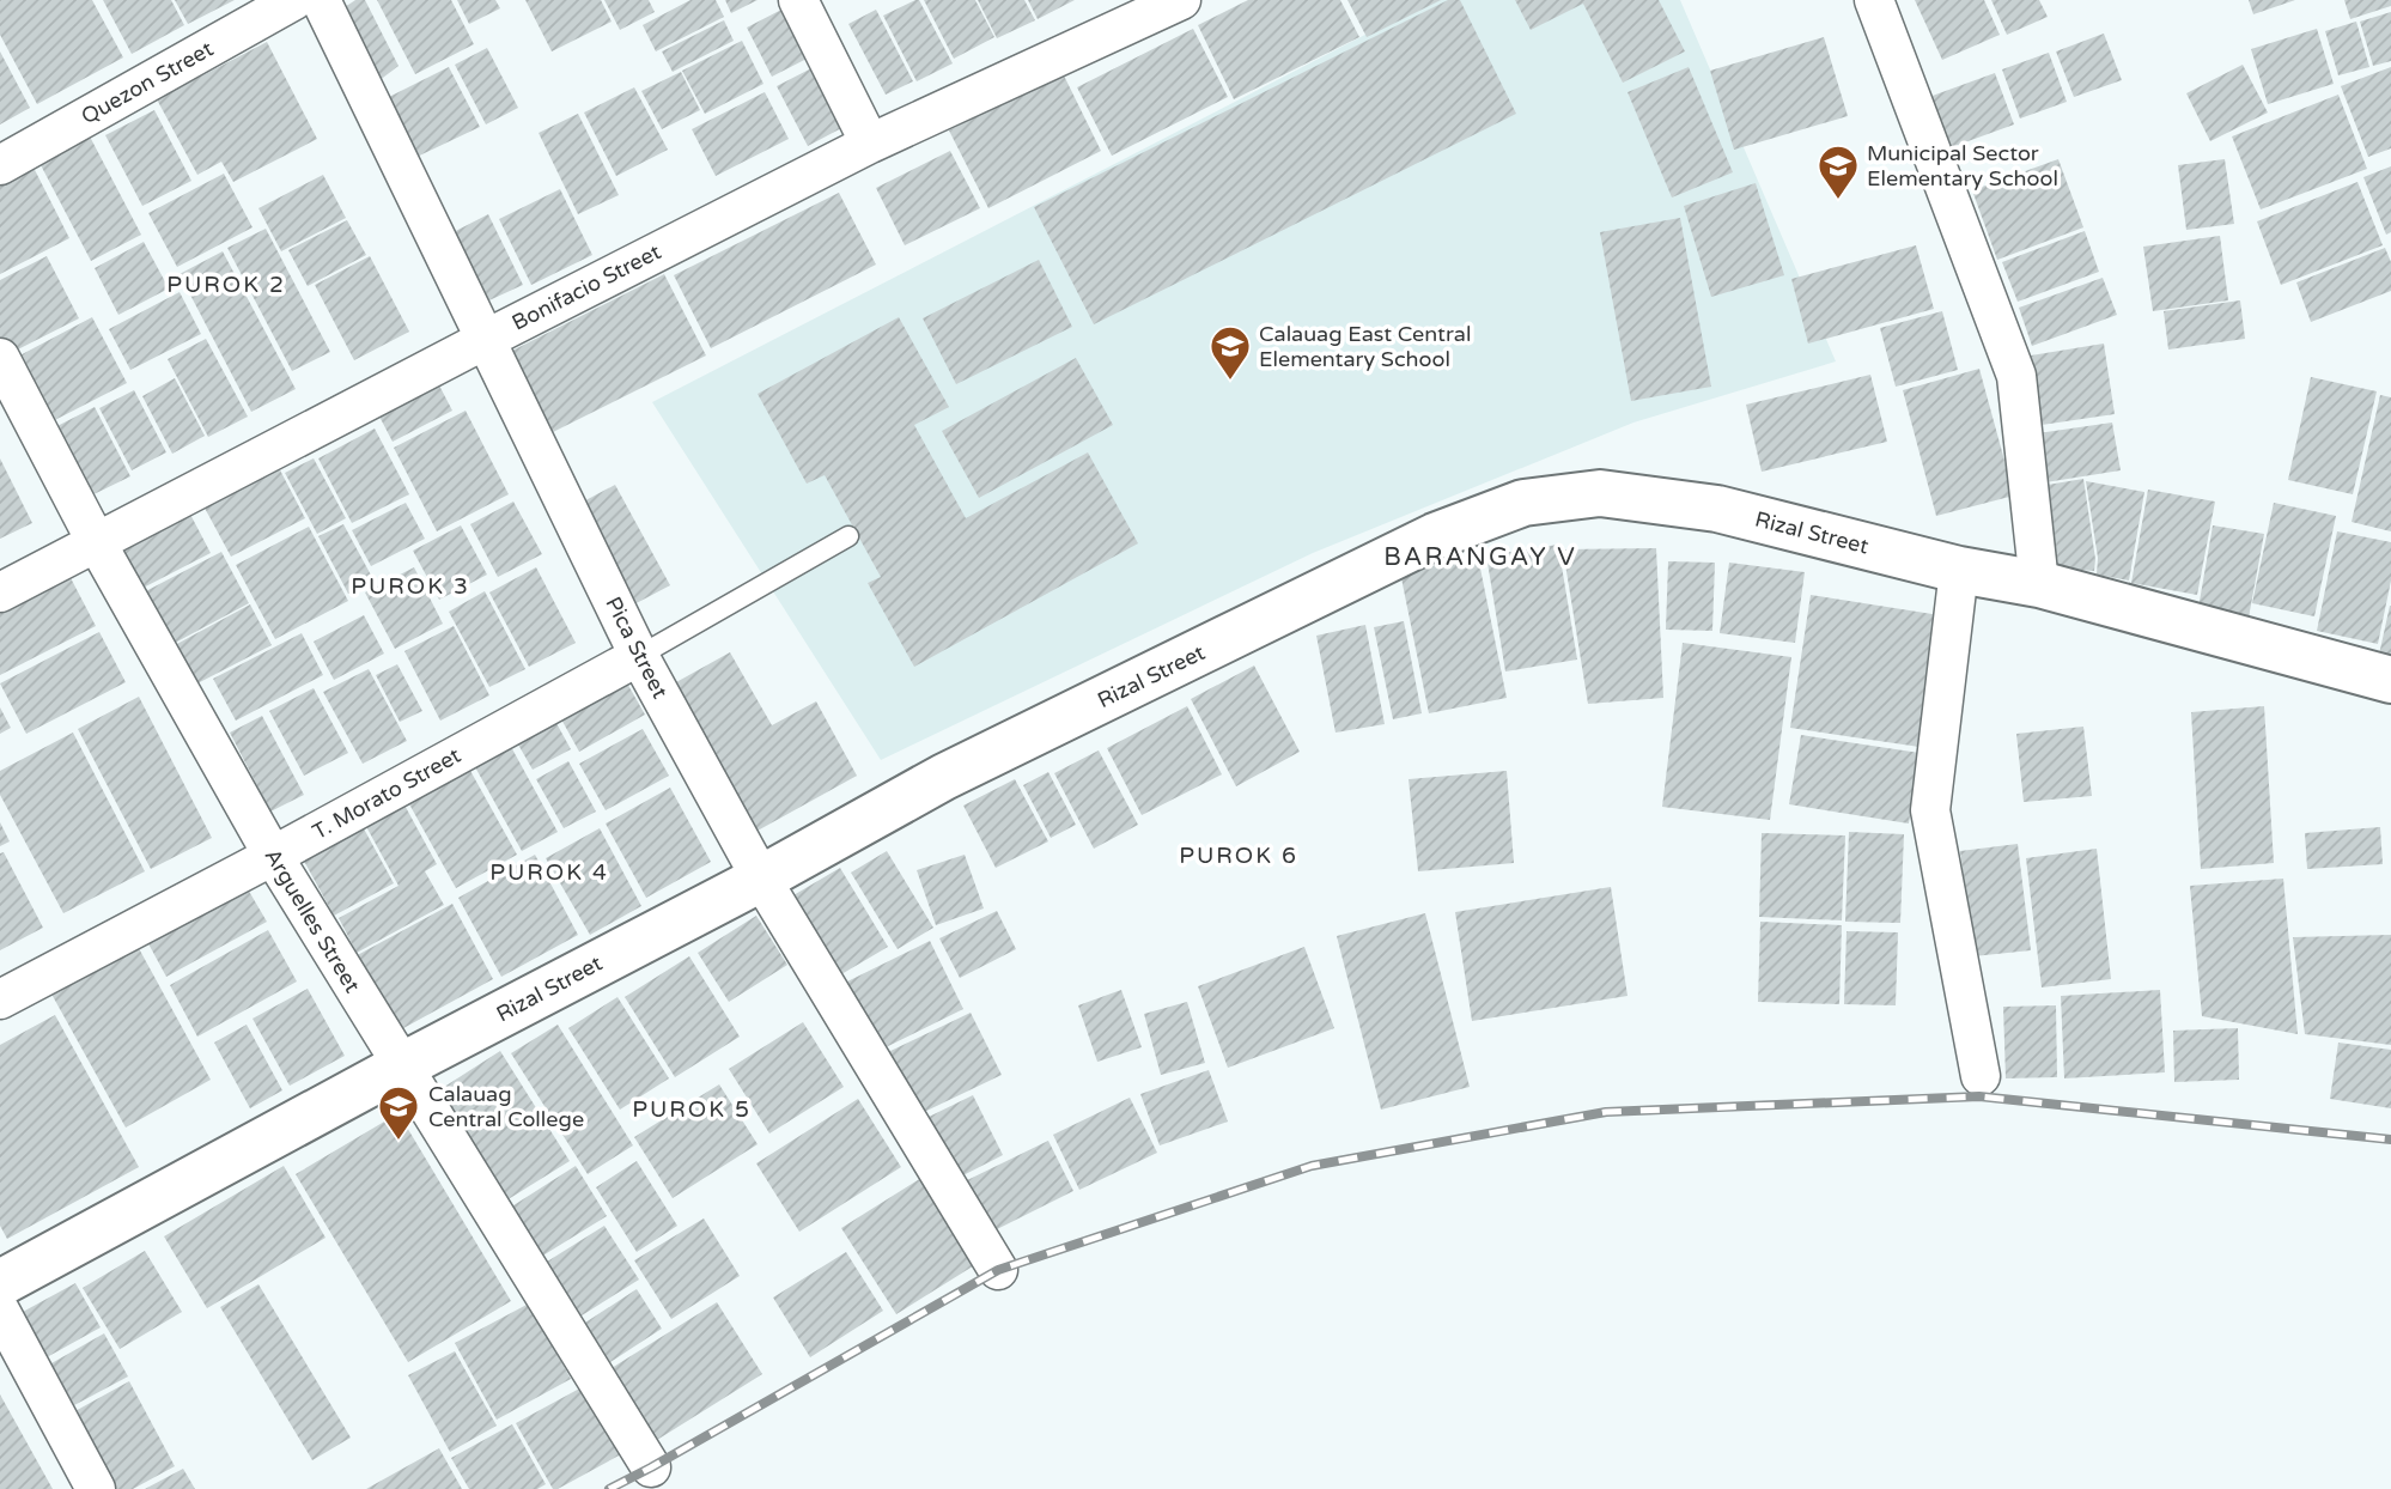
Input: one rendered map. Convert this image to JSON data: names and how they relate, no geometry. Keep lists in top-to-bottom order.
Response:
{
  "streets": {
    "street": [
      "Quezon Street",
      "Bonifacio Street",
      "Rizal Street",
      "Pica Street",
      "T. Morato Street",
      "Arguelles Street"
    ]
  },
  "crossings": [
    ["Bonifacio Street", "Pica Street"],
    ["Bonifacio Street", "Arguelles Street"],
    ["Rizal Street", "Pica Street"],
    ["Rizal Street", "Arguelles Street"],
    ["Pica Street", "T. Morato Street"],
    ["T. Morato Street", "Arguelles Street"]
  ],
  "districts": [
    "PUROK 2",
    "BARANGAY V",
    "PUROK 3",
    "PUROK 6",
    "PUROK 4",
    "PUROK 5"
  ],
  "places": {
    "school or university": ["Municipal Sector Elementary School", "Calauag East Central Elementary School", "Calauag Central College"]
  }
}
